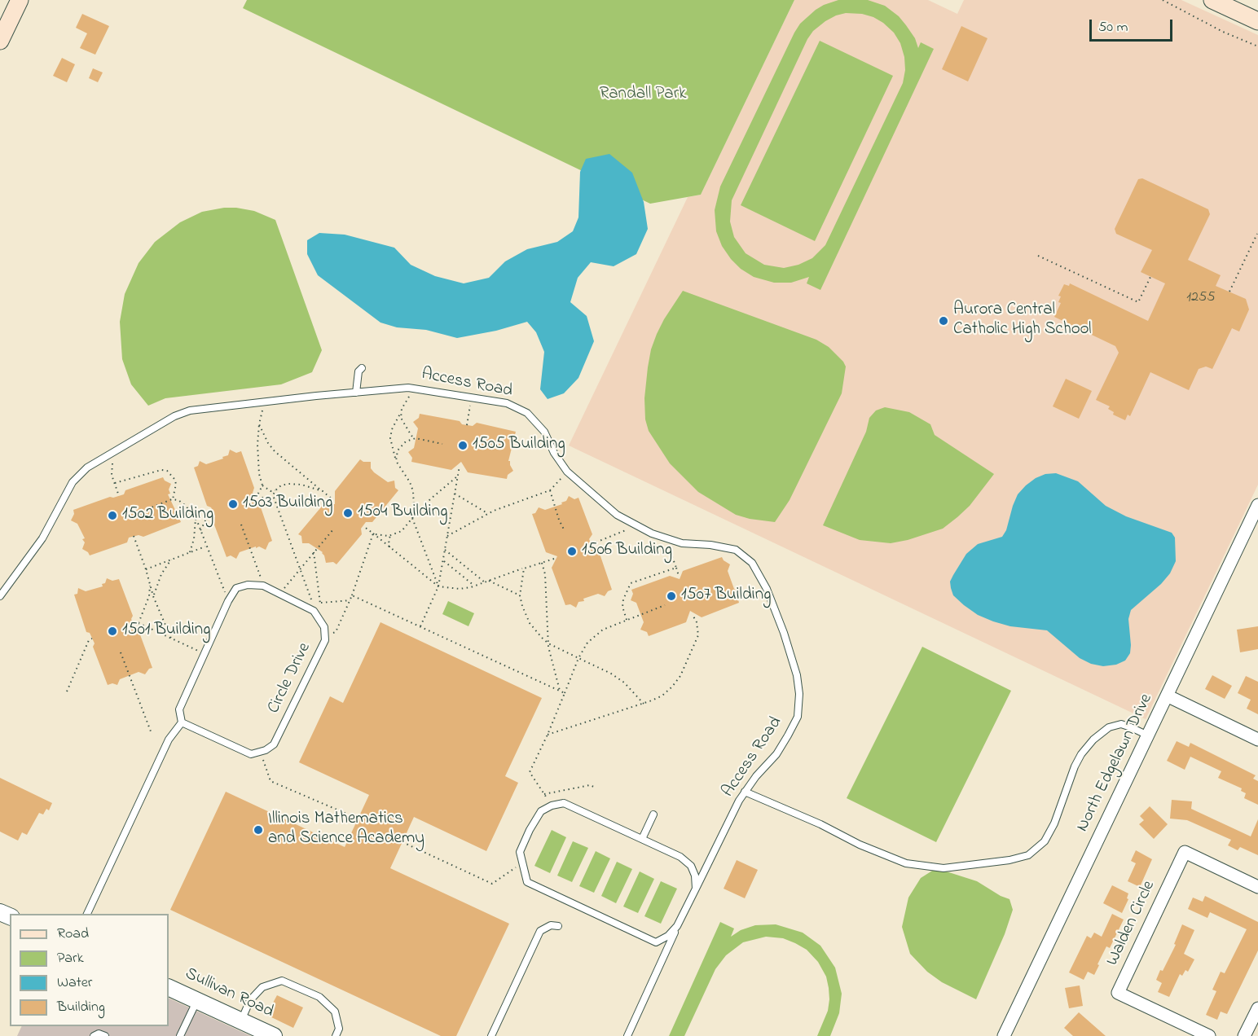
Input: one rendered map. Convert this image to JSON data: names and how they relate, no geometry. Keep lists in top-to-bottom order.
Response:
{
  "streets": {
    "street": ["North Edgelawn Drive", "Walden Circle", "Sullivan Road"],
    "lane": ["Access Road", "Circle Drive"]
  },
  "parks": ["Randall Park"],
  "places": [
    "Aurora Central Catholic High School",
    "1505 Building",
    "1503 Building",
    "1504 Building",
    "1502 Building",
    "1506 Building",
    "1507 Building",
    "1501 Building",
    "Illinois Mathematics and Science Academy"
  ],
  "house_numbers": ["1255"],
  "legend": [
    "Road",
    "Park",
    "Water",
    "Building"
  ],
  "scale_bar": "50 m"
}
